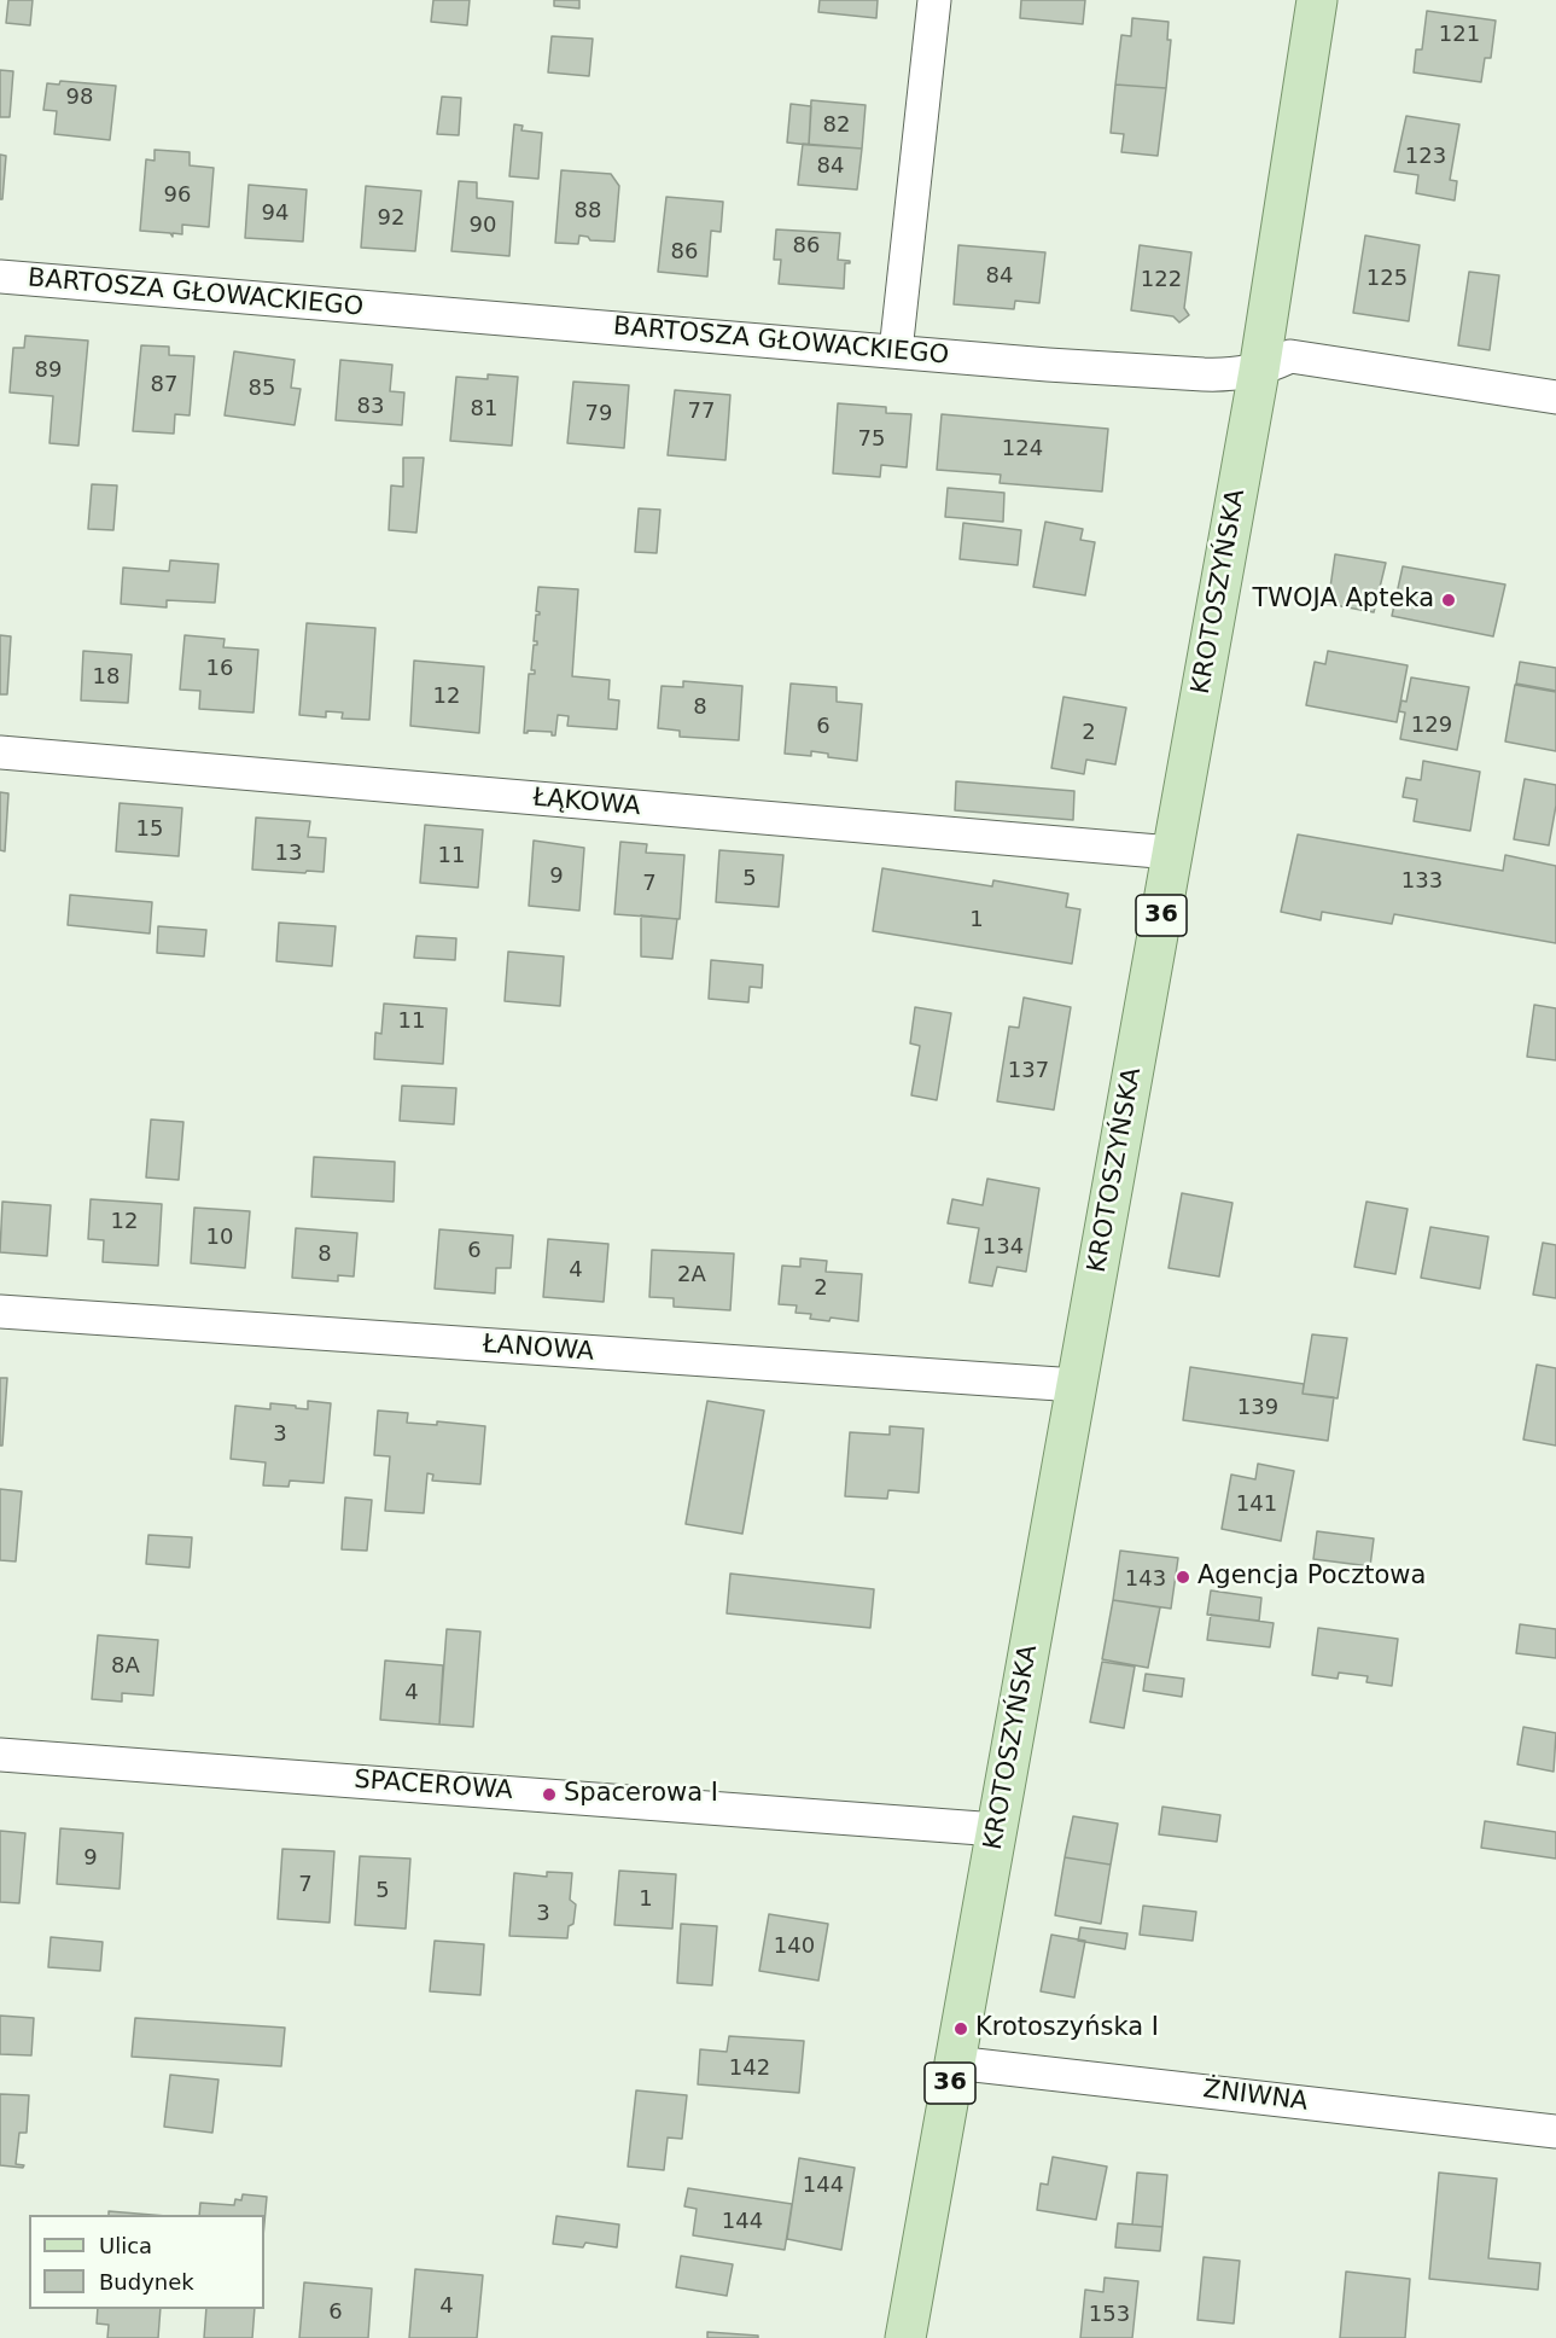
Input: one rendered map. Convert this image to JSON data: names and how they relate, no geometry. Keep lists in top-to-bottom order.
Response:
{
  "streets": {
    "main road": ["KROTOSZYŃSKA", "36"],
    "street": [
      "BARTOSZA GŁOWACKIEGO",
      "ŁĄKOWA",
      "ŁANOWA",
      "SPACEROWA",
      "ŻNIWNA"
    ]
  },
  "crossings": [
    ["BARTOSZA GŁOWACKIEGO", "KROTOSZYŃSKA"],
    ["KROTOSZYŃSKA", "ŁĄKOWA"],
    ["KROTOSZYŃSKA", "ŁANOWA"],
    ["KROTOSZYŃSKA", "SPACEROWA"],
    ["KROTOSZYŃSKA", "ŻNIWNA"]
  ],
  "places": [
    "TWOJA Apteka",
    "Agencja Pocztowa",
    "Spacerowa I",
    "Krotoszyńska I"
  ],
  "house_numbers": [
    "121",
    "98",
    "82",
    "123",
    "84",
    "96",
    "88",
    "94",
    "92",
    "90",
    "86",
    "86",
    "84",
    "125",
    "122",
    "89",
    "87",
    "85",
    "83",
    "81",
    "77",
    "79",
    "75",
    "124",
    "16",
    "18",
    "12",
    "8",
    "129",
    "6",
    "2",
    "15",
    "13",
    "11",
    "9",
    "5",
    "133",
    "7",
    "1",
    "11",
    "137",
    "12",
    "10",
    "134",
    "6",
    "8",
    "4",
    "2A",
    "2",
    "139",
    "3",
    "141",
    "143",
    "8A",
    "4",
    "9",
    "7",
    "5",
    "1",
    "3",
    "140",
    "142",
    "144",
    "144",
    "4",
    "6",
    "153"
  ],
  "legend": ["Ulica", "Budynek"]
}
